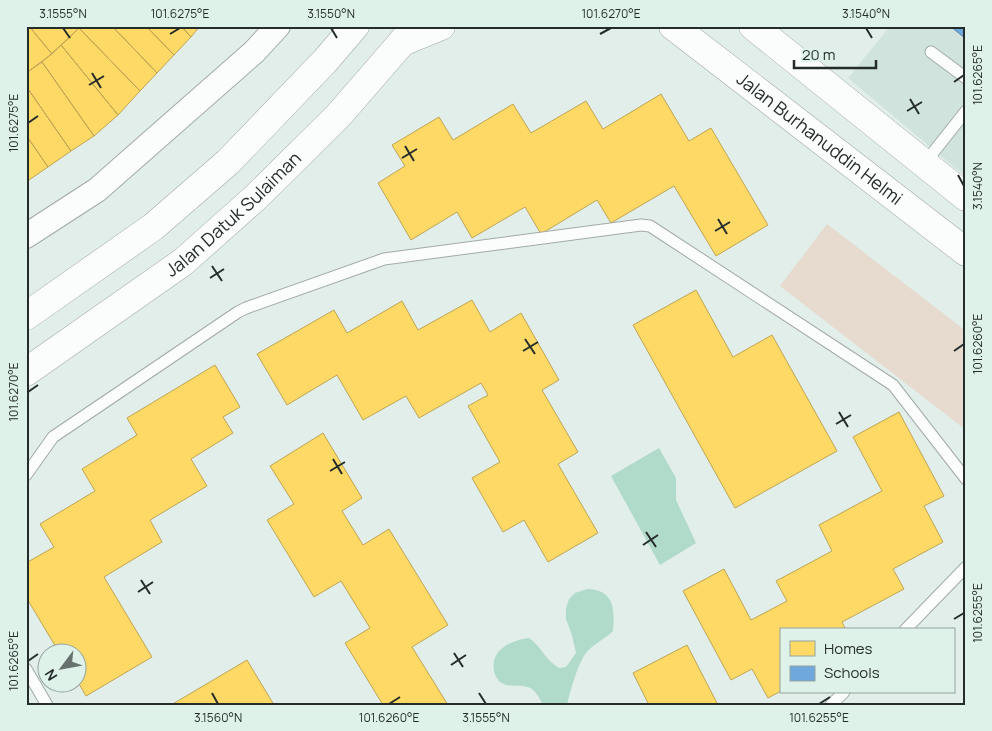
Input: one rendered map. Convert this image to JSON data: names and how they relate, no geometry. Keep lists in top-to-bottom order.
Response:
{
  "streets": {
    "main road": ["Jalan Burhanuddin Helmi", "Jalan Datuk Sulaiman"]
  },
  "legend": ["Homes", "Schools"],
  "scale_bar": "20 m",
  "north": "bottom left",
  "coordinates": [
    "3.1555°N",
    "101.6275°E",
    "3.1550°N",
    "101.6270°E",
    "3.1540°N",
    "101.6265°E",
    "101.6260°E",
    "101.6255°E",
    "3.1560°N"
  ]
}
